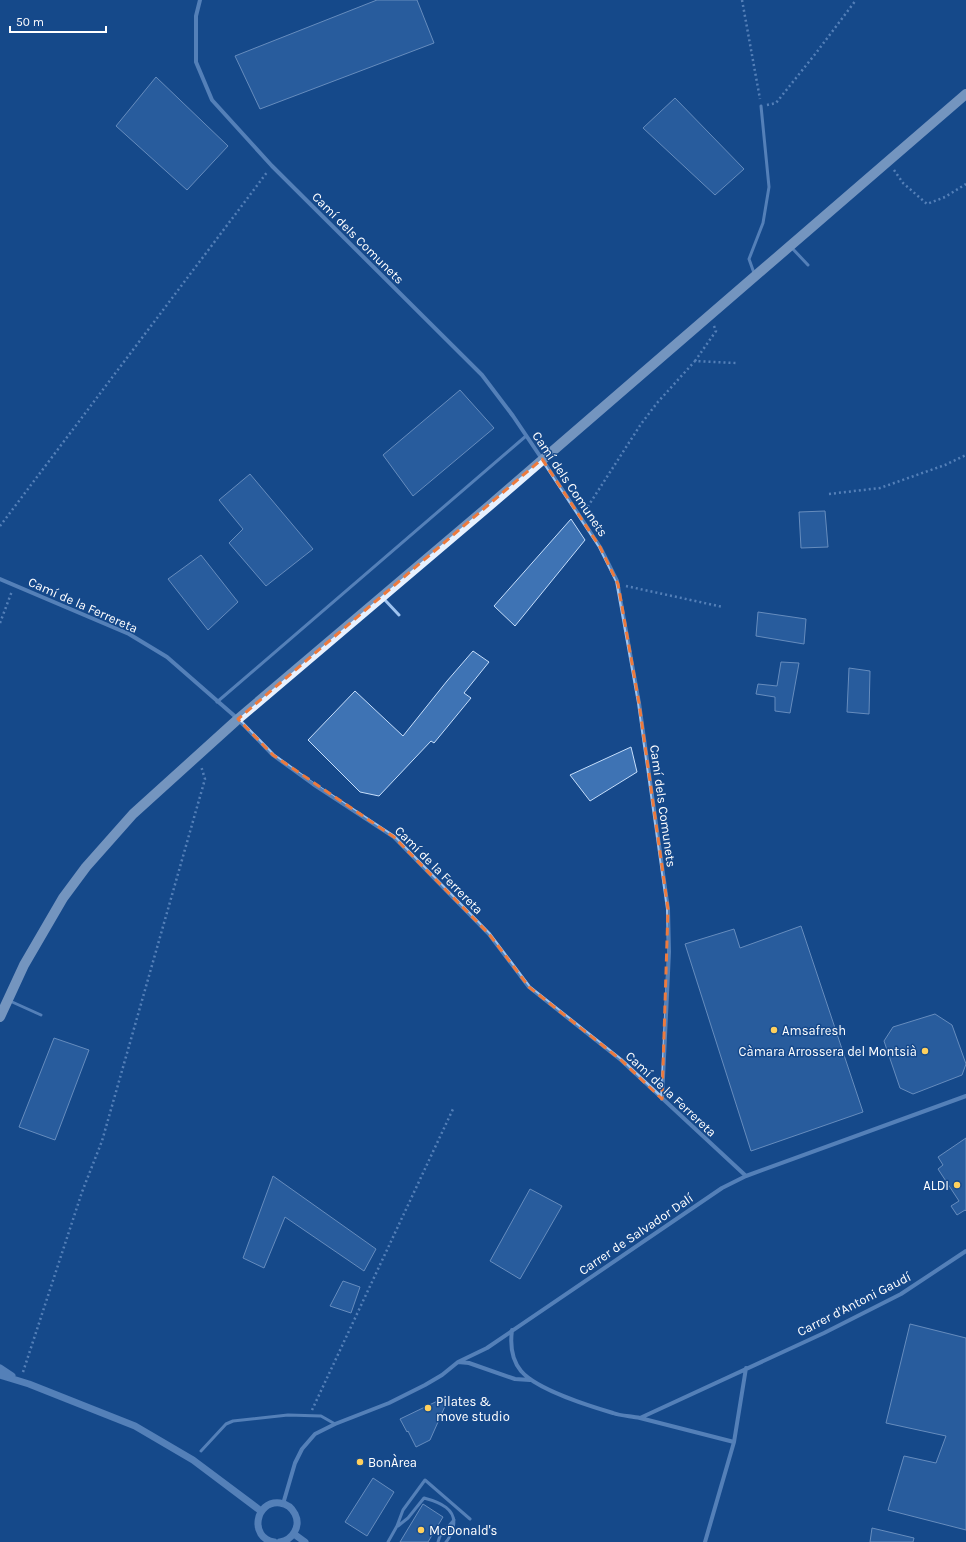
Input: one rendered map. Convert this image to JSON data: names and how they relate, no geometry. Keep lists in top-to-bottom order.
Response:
{
  "streets": {
    "street": [
      "Camí dels Comunets",
      "Camí de la Ferrereta",
      "Carrer de Salvador Dalí",
      "Carrer d'Antoni Gaudí"
    ]
  },
  "crossings": [
    ["Camí dels Comunets", "Camí de la Ferrereta"],
    ["Camí de la Ferrereta", "Carrer de Salvador Dalí"]
  ],
  "places": [
    "Amsafresh",
    "Càmara Arrossera del Montsià",
    "ALDI",
    "Pilates & move studio",
    "BonÀrea",
    "McDonald's"
  ],
  "scale_bar": "50 m"
}
